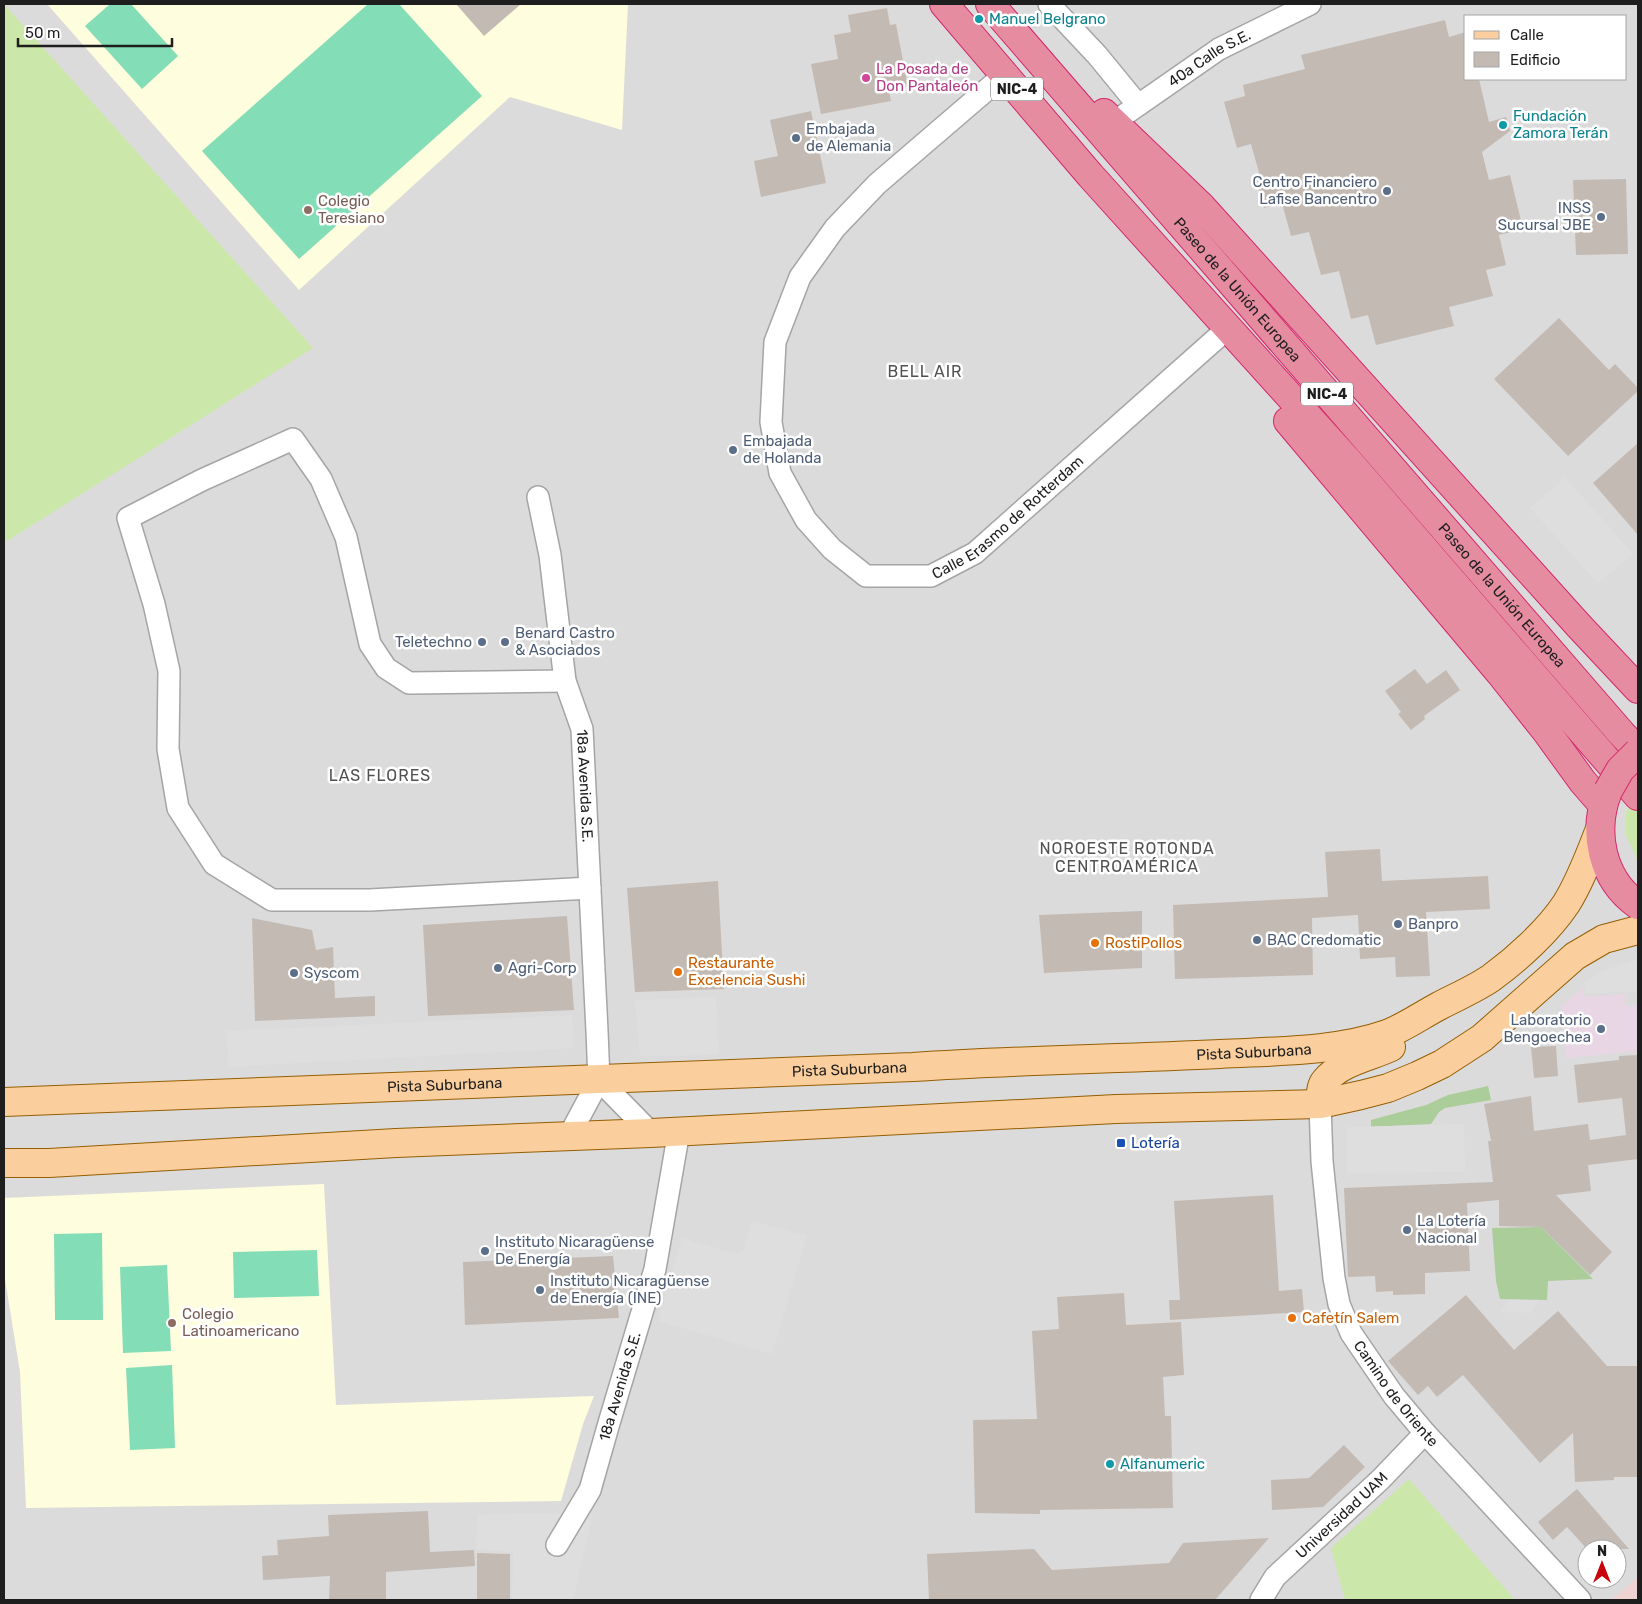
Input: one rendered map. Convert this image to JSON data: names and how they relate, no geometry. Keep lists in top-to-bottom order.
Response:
{
  "streets": {
    "highway": ["NIC-4", "Paseo de la Unión Europea"],
    "main road": ["Pista Suburbana"],
    "street": [
      "40a Calle S.E.",
      "Calle Erasmo de Rotterdam",
      "18a Avenida S.E.",
      "Camino de Oriente",
      "Universidad UAM"
    ]
  },
  "crossings": [
    ["Paseo de la Unión Europea", "Calle Erasmo de Rotterdam"],
    ["Paseo de la Unión Europea", "Pista Suburbana"],
    ["18a Avenida S.E.", "Pista Suburbana"],
    ["Camino de Oriente", "Universidad UAM"]
  ],
  "districts": ["BELL AIR", "LAS FLORES", "NOROESTE ROTONDA CENTROAMÉRICA"],
  "places": {
    "other": [
      "Manuel Belgrano",
      "La Posada de Don Pantaleón",
      "Fundación Zamora Terán",
      "Embajada de Alemania",
      "Centro Financiero Lafise Bancentro",
      "Colegio Teresiano",
      "INSS Sucursal JBE",
      "Embajada de Holanda",
      "Teletechno",
      "Benard Castro & Asociados",
      "Banpro",
      "BAC Credomatic",
      "RostiPollos",
      "Agri-Corp",
      "Restaurante Excelencia Sushi",
      "Syscom",
      "Laboratorio Bengoechea",
      "La Lotería Nacional",
      "Instituto Nicaragüense De Energía",
      "Instituto Nicaragüense de Energía (INE)",
      "Cafetín Salem",
      "Colegio Latinoamericano",
      "Alfanumeric"
    ],
    "transit": ["Lotería"]
  },
  "legend": ["Calle", "Edificio"],
  "scale_bar": "50 m",
  "north": "top"
}
